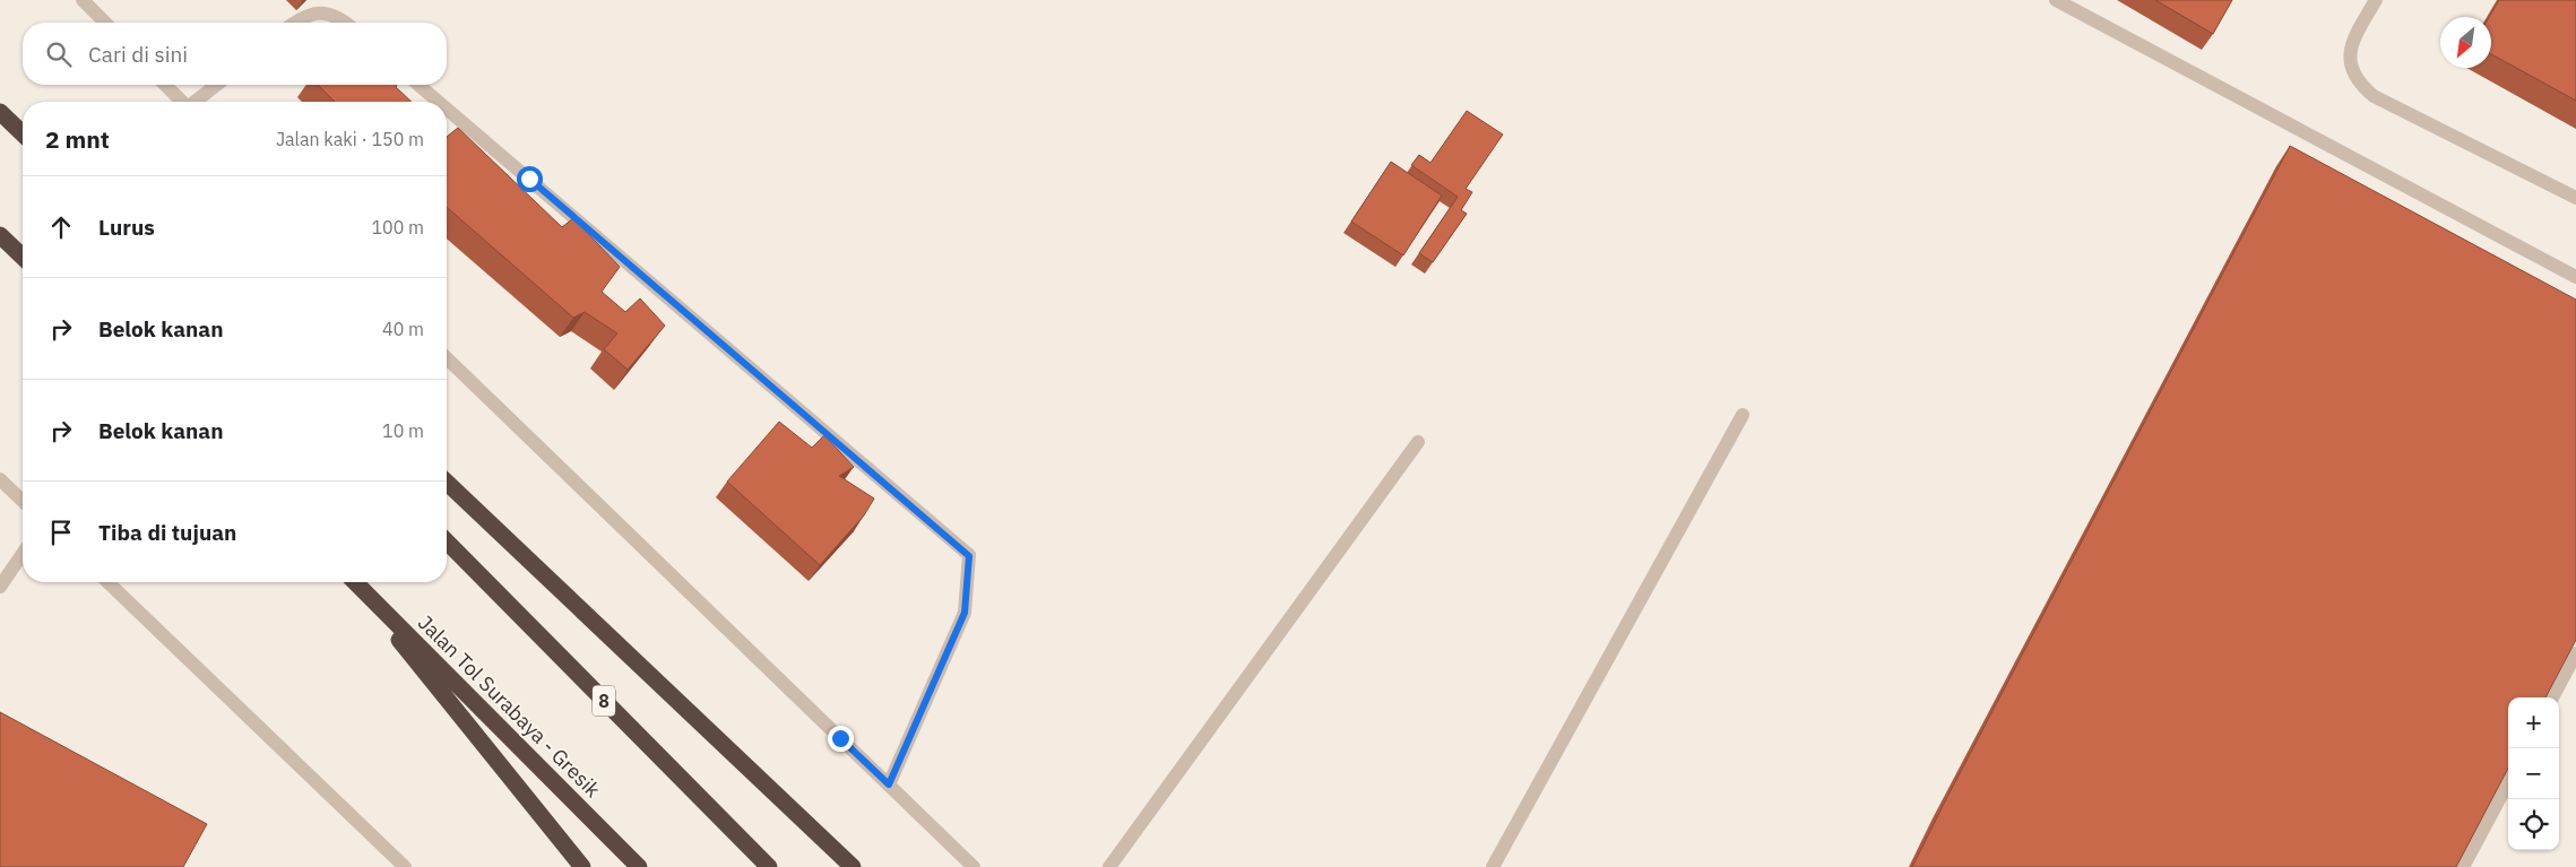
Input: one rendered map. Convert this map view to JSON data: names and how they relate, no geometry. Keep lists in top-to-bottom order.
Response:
{
  "streets": {
    "highway": ["8", "Jalan Tol Surabaya - Gresik"]
  },
  "north": "bottom left",
  "page": {
    "search": "Cari di sini",
    "heading": ["2 mnt", "Jalan kaki · 150 m"],
    "list": [
      ["Lurus", "100 m"],
      ["Belok kanan", "40 m"],
      ["Belok kanan", "10 m"],
      "Tiba di tujuan"
    ],
    "map_buttons": ["+", "−"]
  }
}
